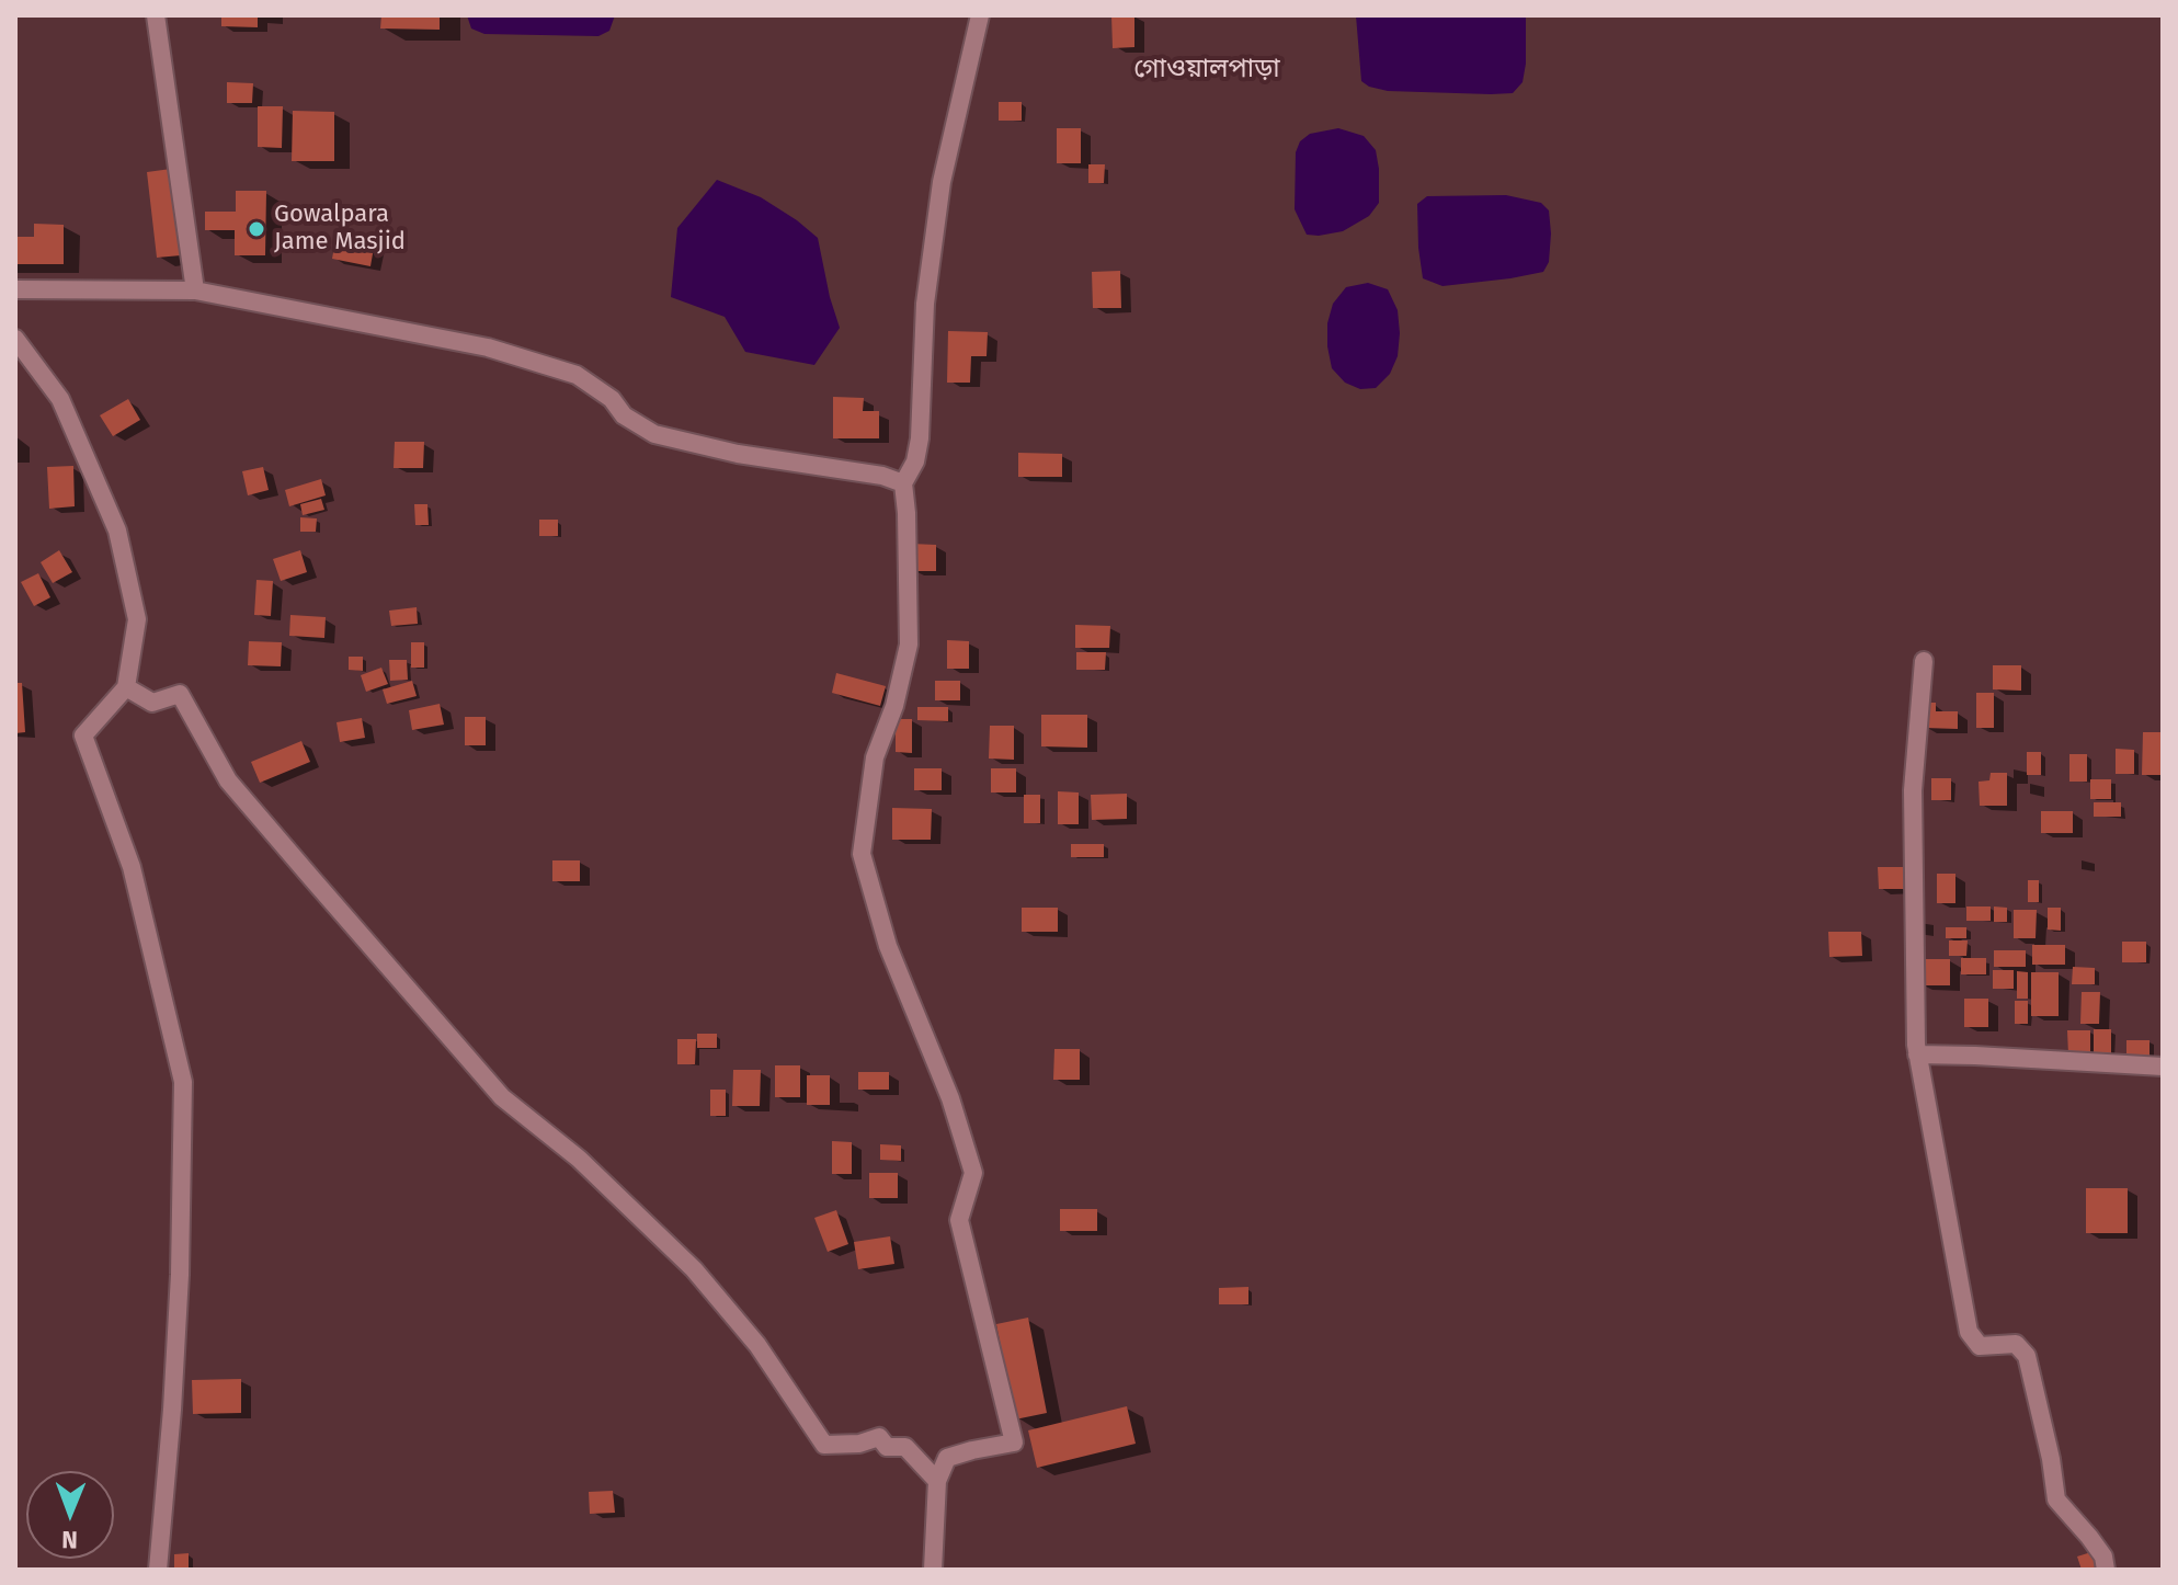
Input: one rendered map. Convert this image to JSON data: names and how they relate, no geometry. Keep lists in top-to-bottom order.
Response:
{
  "districts": ["গোওয়ালপাড়া"],
  "places": ["Gowalpara Jame Masjid"],
  "north": "bottom"
}
